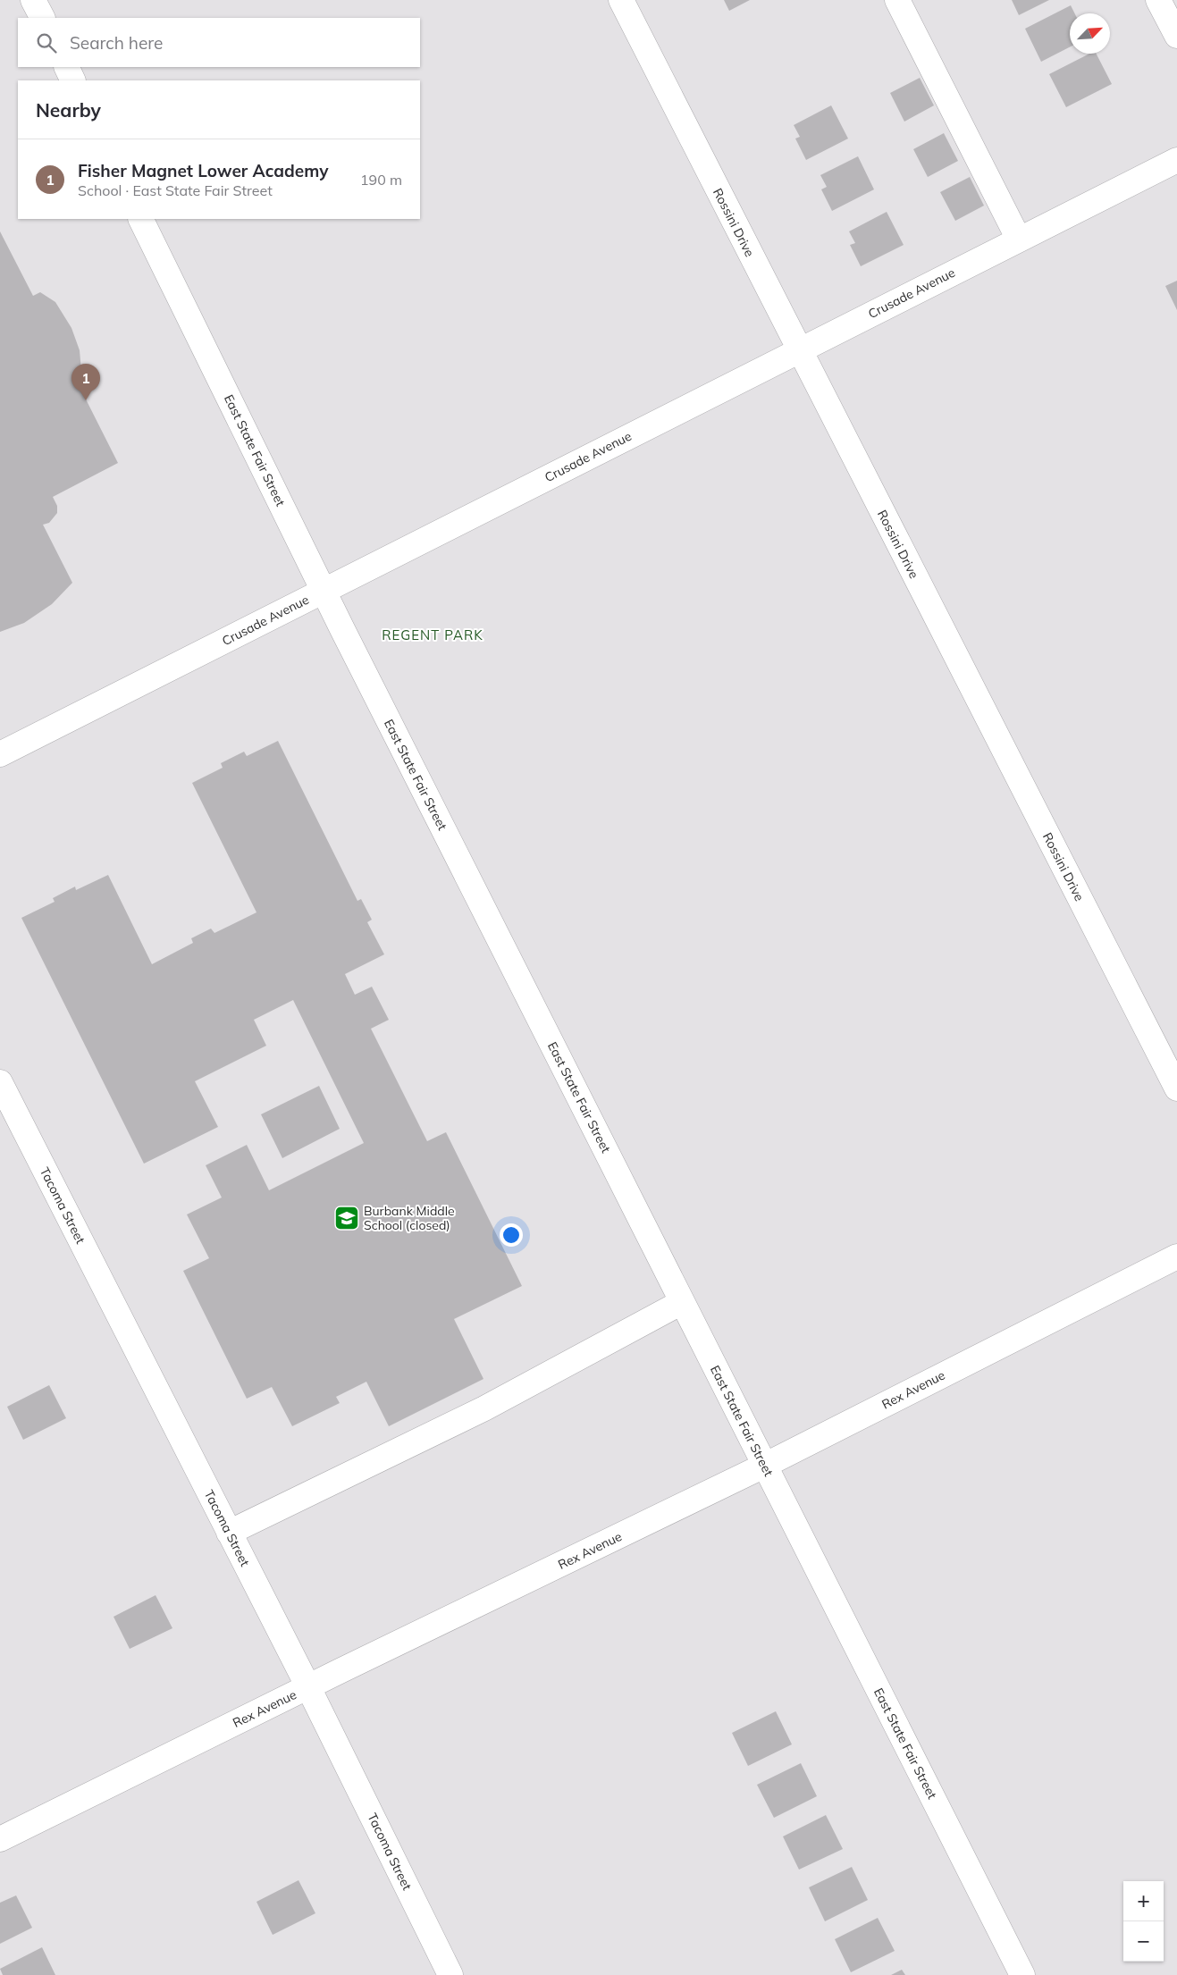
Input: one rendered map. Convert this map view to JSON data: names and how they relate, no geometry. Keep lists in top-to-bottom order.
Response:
{
  "streets": {
    "street": [
      "Rossini Drive",
      "Crusade Avenue",
      "East State Fair Street",
      "Tacoma Street",
      "Rex Avenue"
    ]
  },
  "crossings": [
    ["Rossini Drive", "Crusade Avenue"],
    ["Crusade Avenue", "East State Fair Street"],
    ["East State Fair Street", "Rex Avenue"],
    ["Tacoma Street", "Rex Avenue"]
  ],
  "districts": ["REGENT PARK"],
  "places": {
    "school or university": ["Burbank Middle School (closed)"]
  },
  "north": "top right",
  "page": {
    "search": "Search here",
    "heading": "Nearby",
    "list": [
      {
        "mark": "1",
        "name": "Fisher Magnet Lower Academy",
        "note": "School · East State Fair Street",
        "value": "190 m"
      }
    ],
    "pins": "1",
    "map_buttons": ["+", "−"]
  }
}
